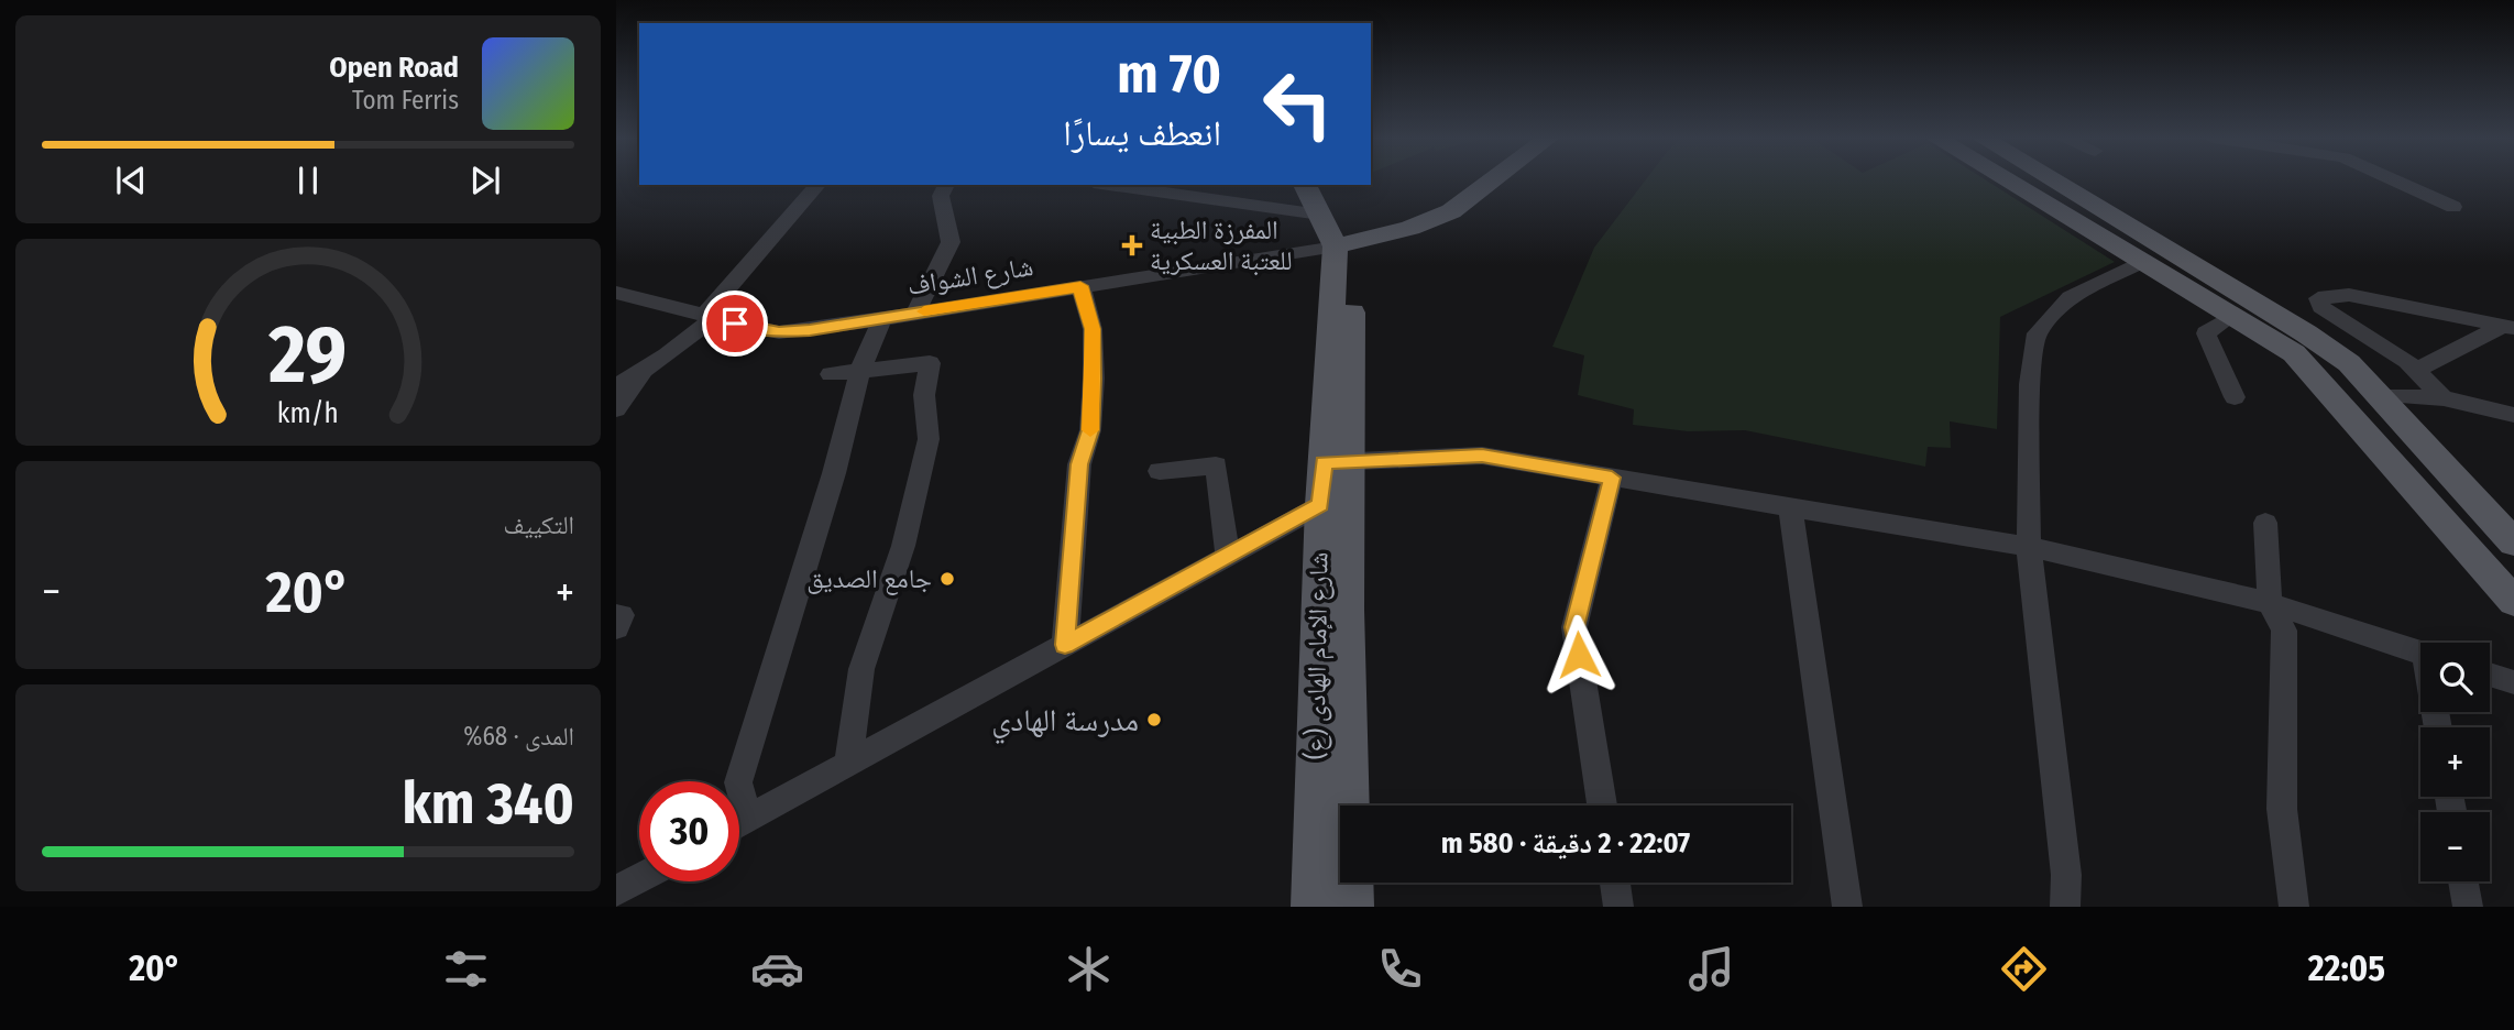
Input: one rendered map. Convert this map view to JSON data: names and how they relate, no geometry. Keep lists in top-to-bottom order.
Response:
{
  "streets": {
    "main road": ["شارع الإمام الهادی (ع)"],
    "street": ["شارع الشواف"]
  },
  "crossings": [
    ["شارع الشواف", "شارع الإمام الهادی (ع)"]
  ],
  "places": {
    "health": ["المفرزة الطبية للعتبة العسكرية"],
    "other": ["جامع الصديق", "مدرسة الهادي"]
  },
  "page": {
    "turn": ["70 m", "انعطف يسارًا"],
    "song": ["Open Road", "Tom Ferris"],
    "tile": [
      "التكييف",
      ["المدى · 68%", "340 km"]
    ],
    "heat": ["−", "20°", "+"],
    "map_buttons": ["+", "−"],
    "limit": "30",
    "trip": "22:07 · 2 دقيقة · 580 m",
    "tabs": ["22:05", "20°"],
    "gauge": ["29", "km/h"]
  }
}
